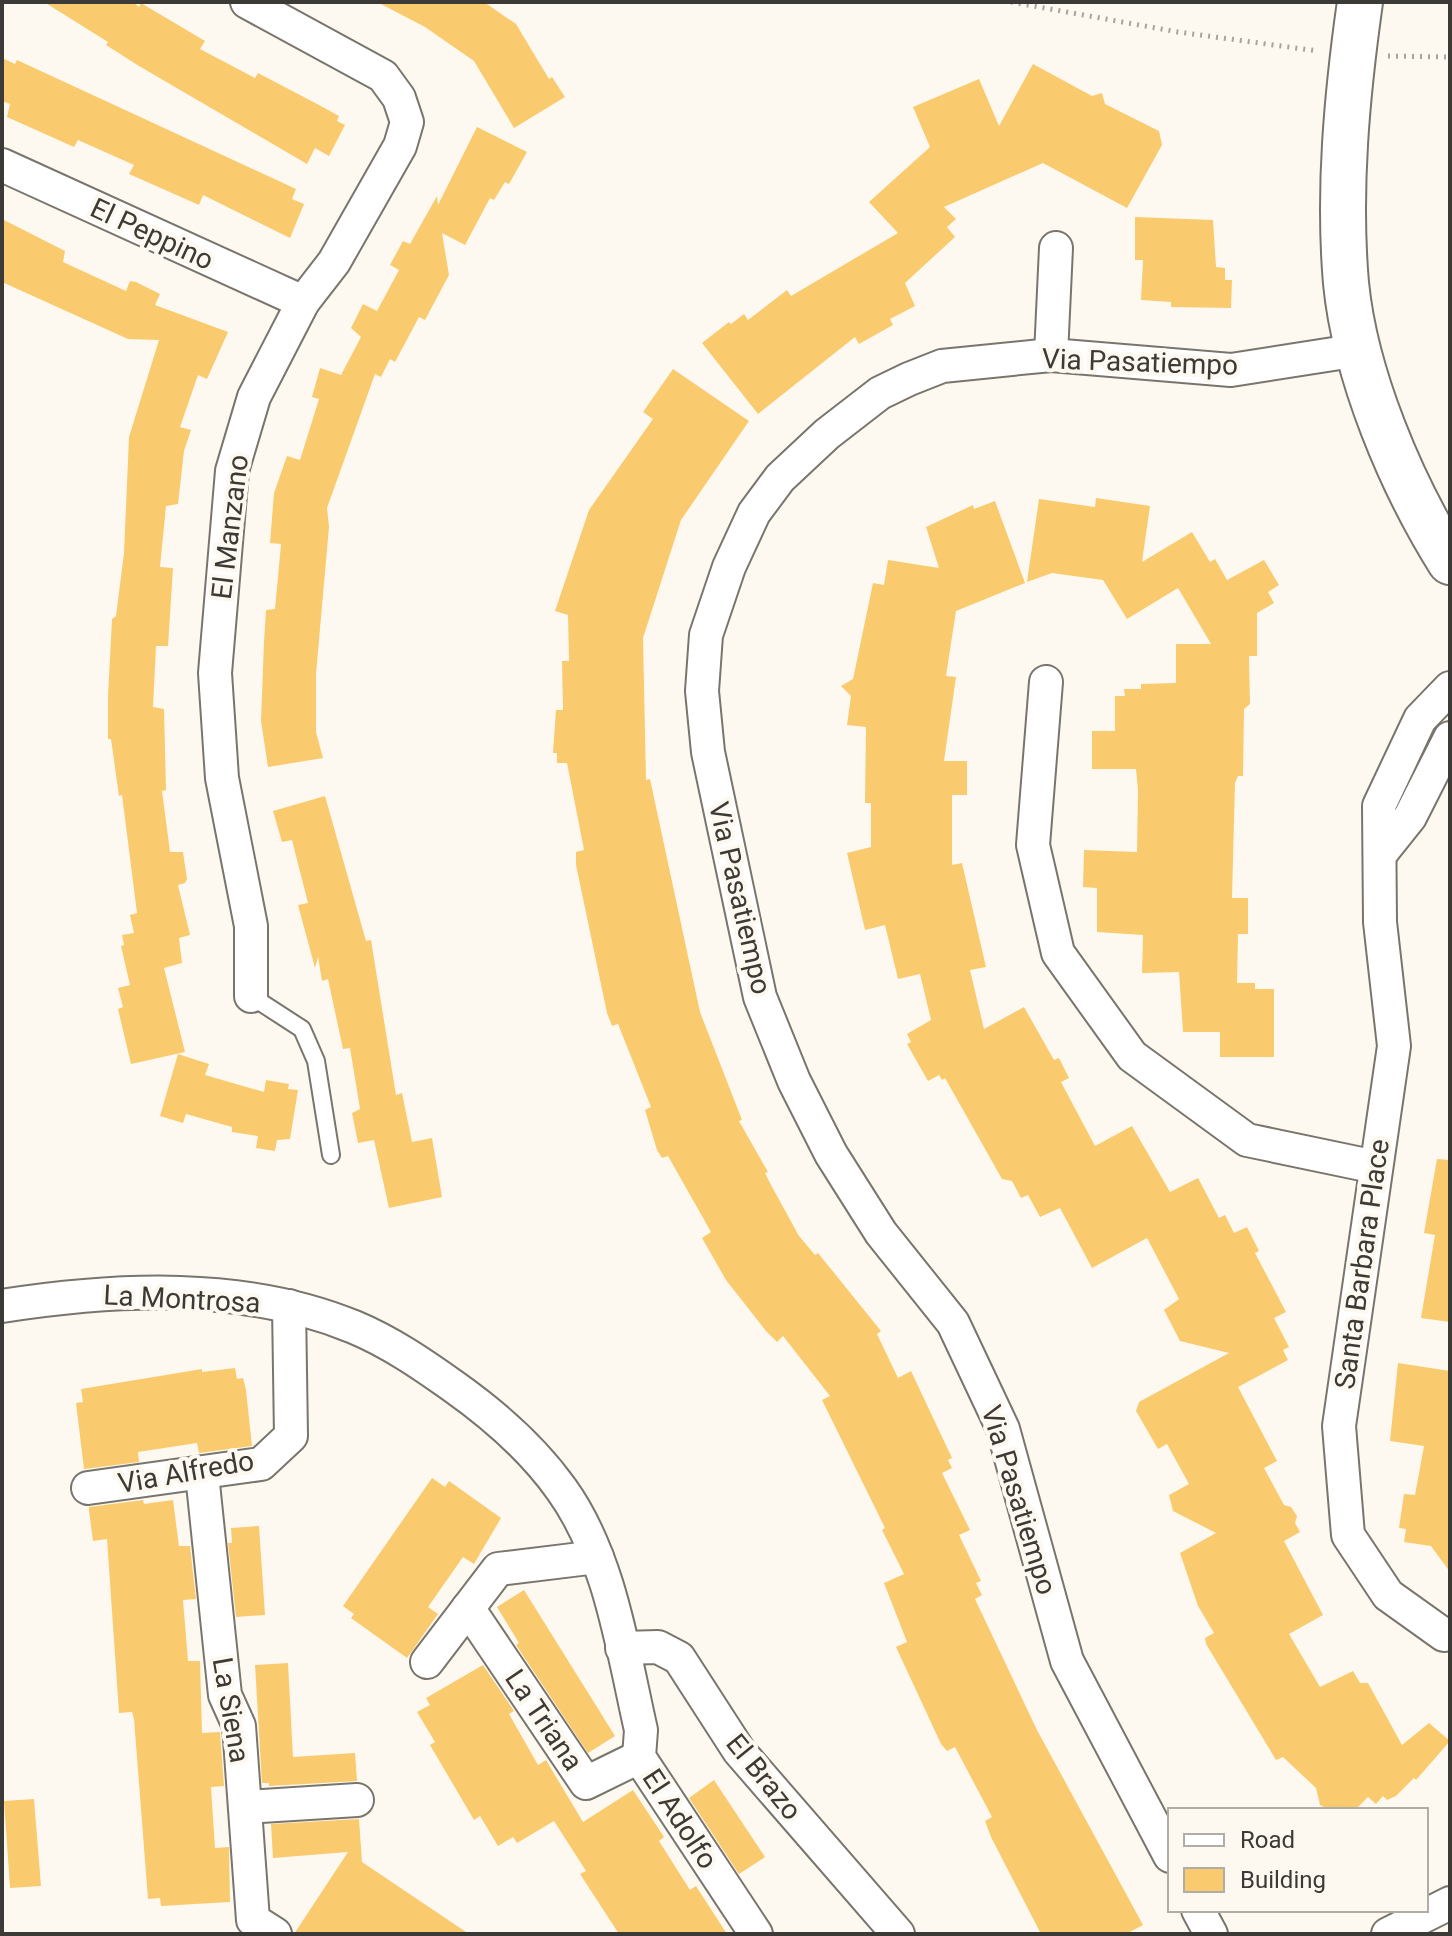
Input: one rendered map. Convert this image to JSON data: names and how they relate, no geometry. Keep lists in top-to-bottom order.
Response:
{
  "streets": {
    "street": [
      "El Peppino",
      "Via Pasatiempo",
      "El Manzano",
      "Santa Barbara Place",
      "La Montrosa",
      "Via Alfredo",
      "La Siena",
      "La Triana",
      "El Brazo",
      "El Adolfo"
    ]
  },
  "crossings": [
    ["El Peppino", "El Manzano"],
    ["La Montrosa", "Via Alfredo"],
    ["La Montrosa", "El Brazo"],
    ["La Montrosa", "El Adolfo"],
    ["Via Alfredo", "La Siena"],
    ["La Triana", "El Adolfo"],
    ["El Brazo", "El Adolfo"]
  ],
  "legend": ["Road", "Building"]
}
